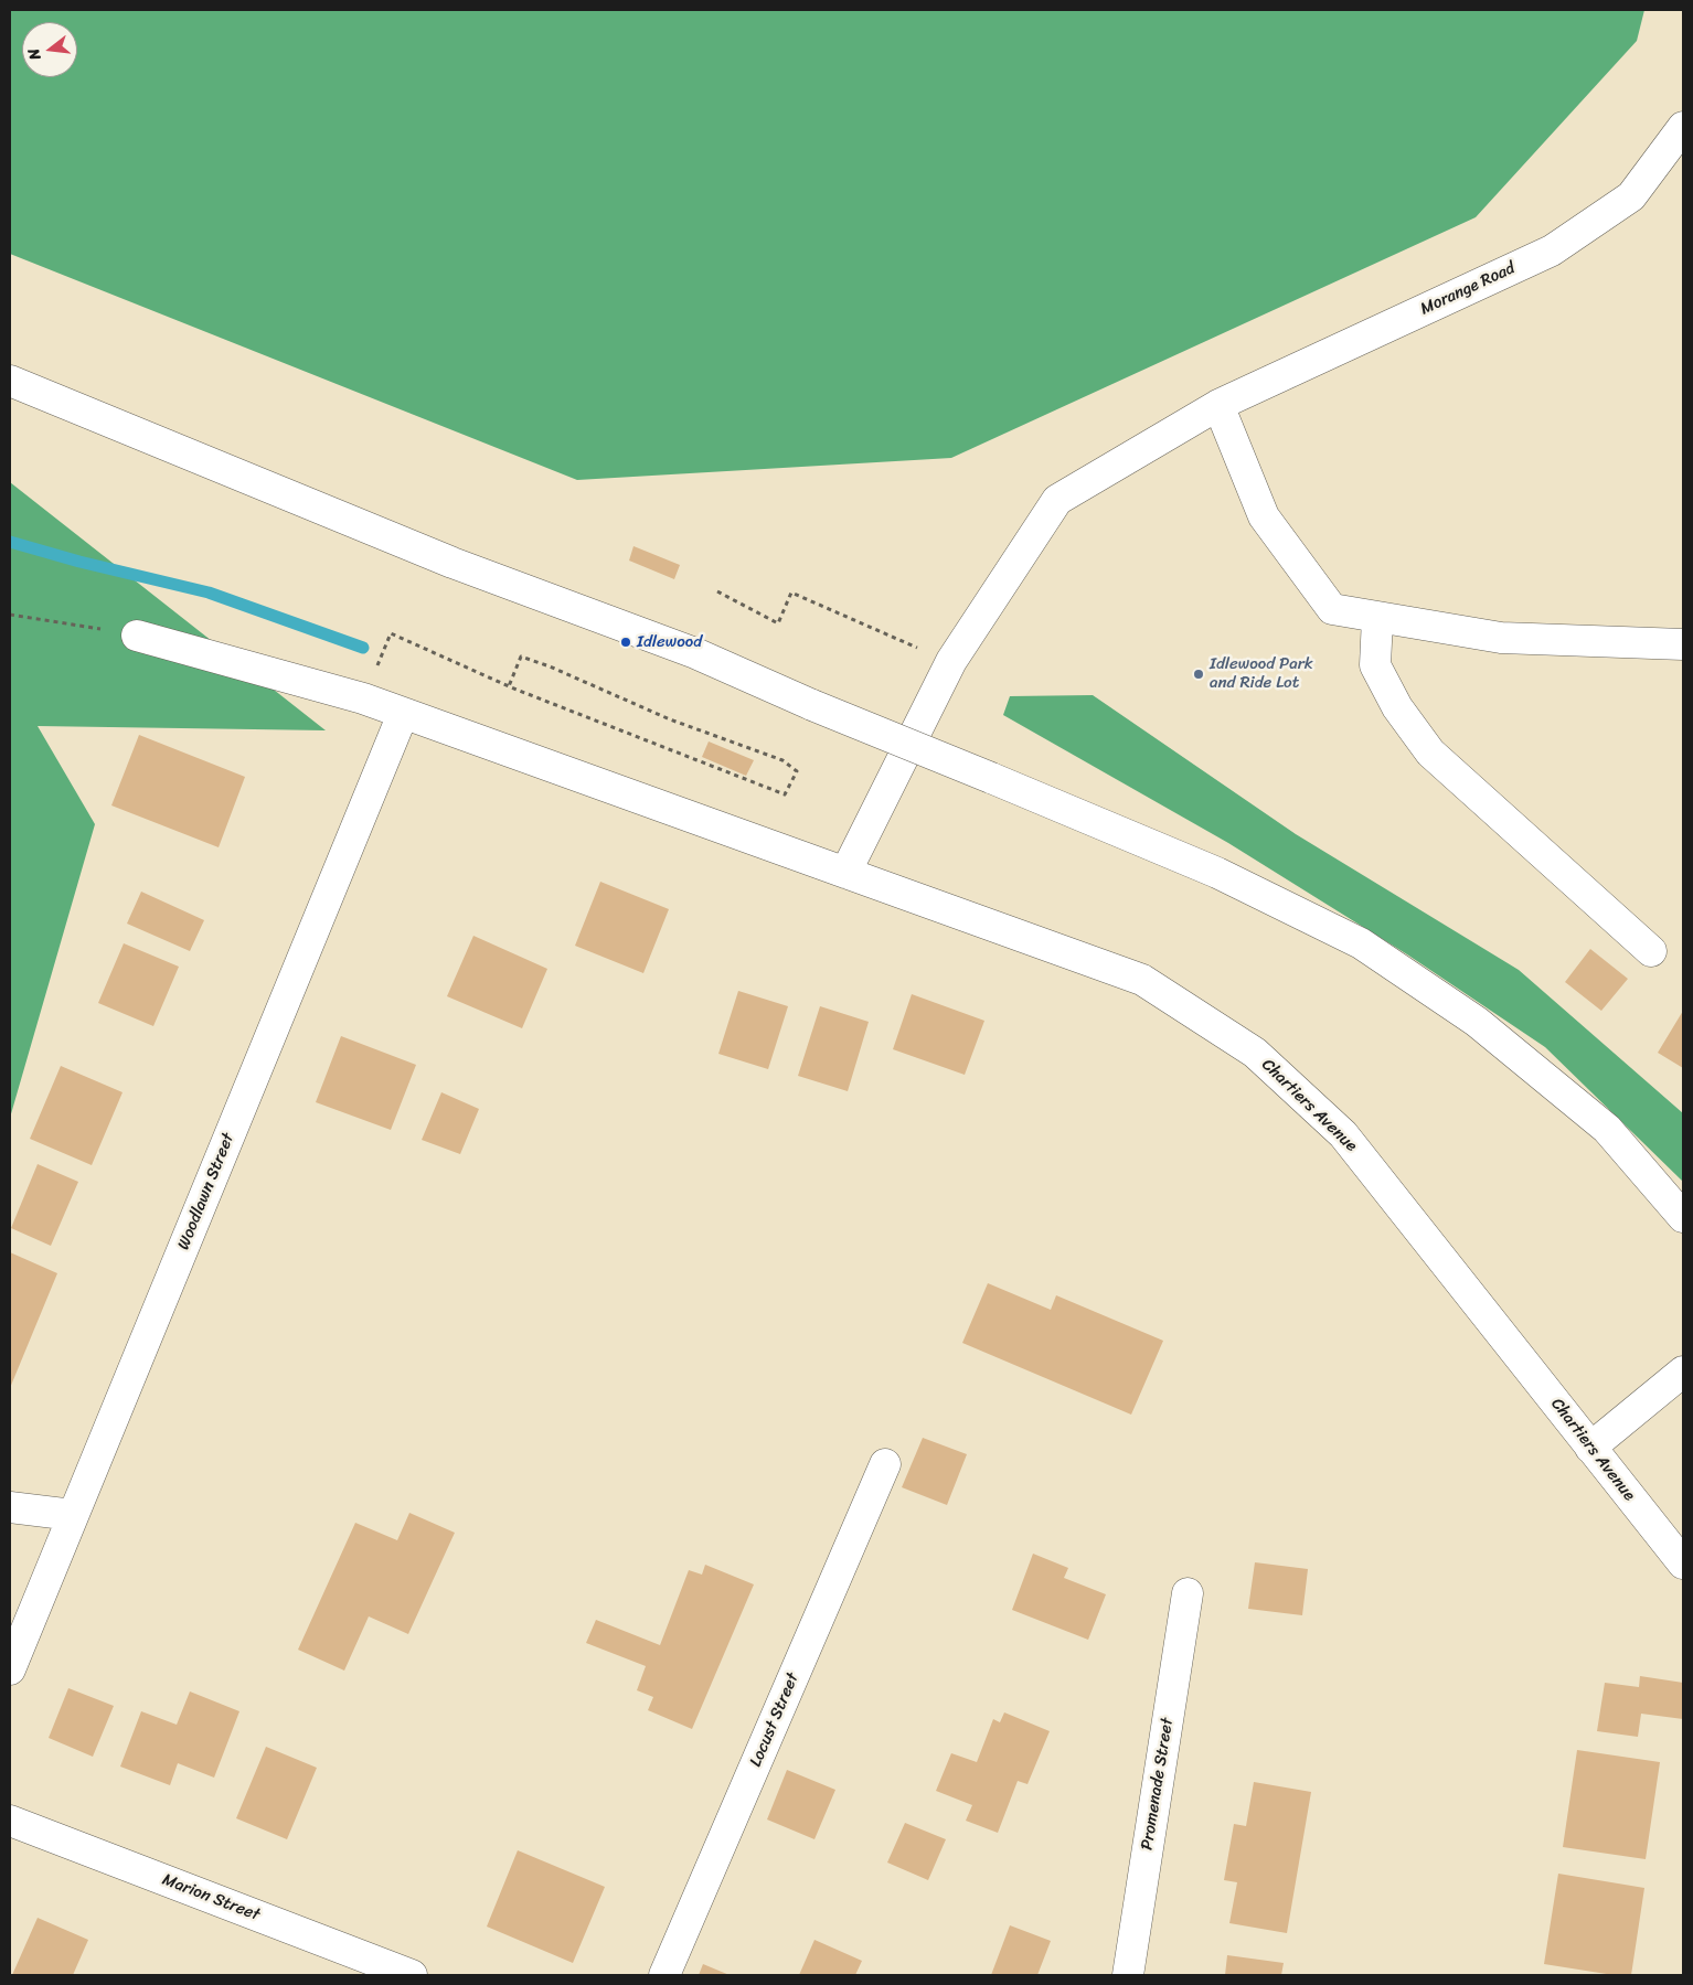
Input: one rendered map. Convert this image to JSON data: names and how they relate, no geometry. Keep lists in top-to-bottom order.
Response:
{
  "streets": {
    "street": [
      "Morange Road",
      "Chartiers Avenue",
      "Woodlawn Street",
      "Locust Street",
      "Promenade Street",
      "Marion Street"
    ]
  },
  "crossings": [
    ["Morange Road", "Chartiers Avenue"],
    ["Chartiers Avenue", "Woodlawn Street"]
  ],
  "places": ["Idlewood", "Idlewood Park and Ride Lot"],
  "north": "left"
}
